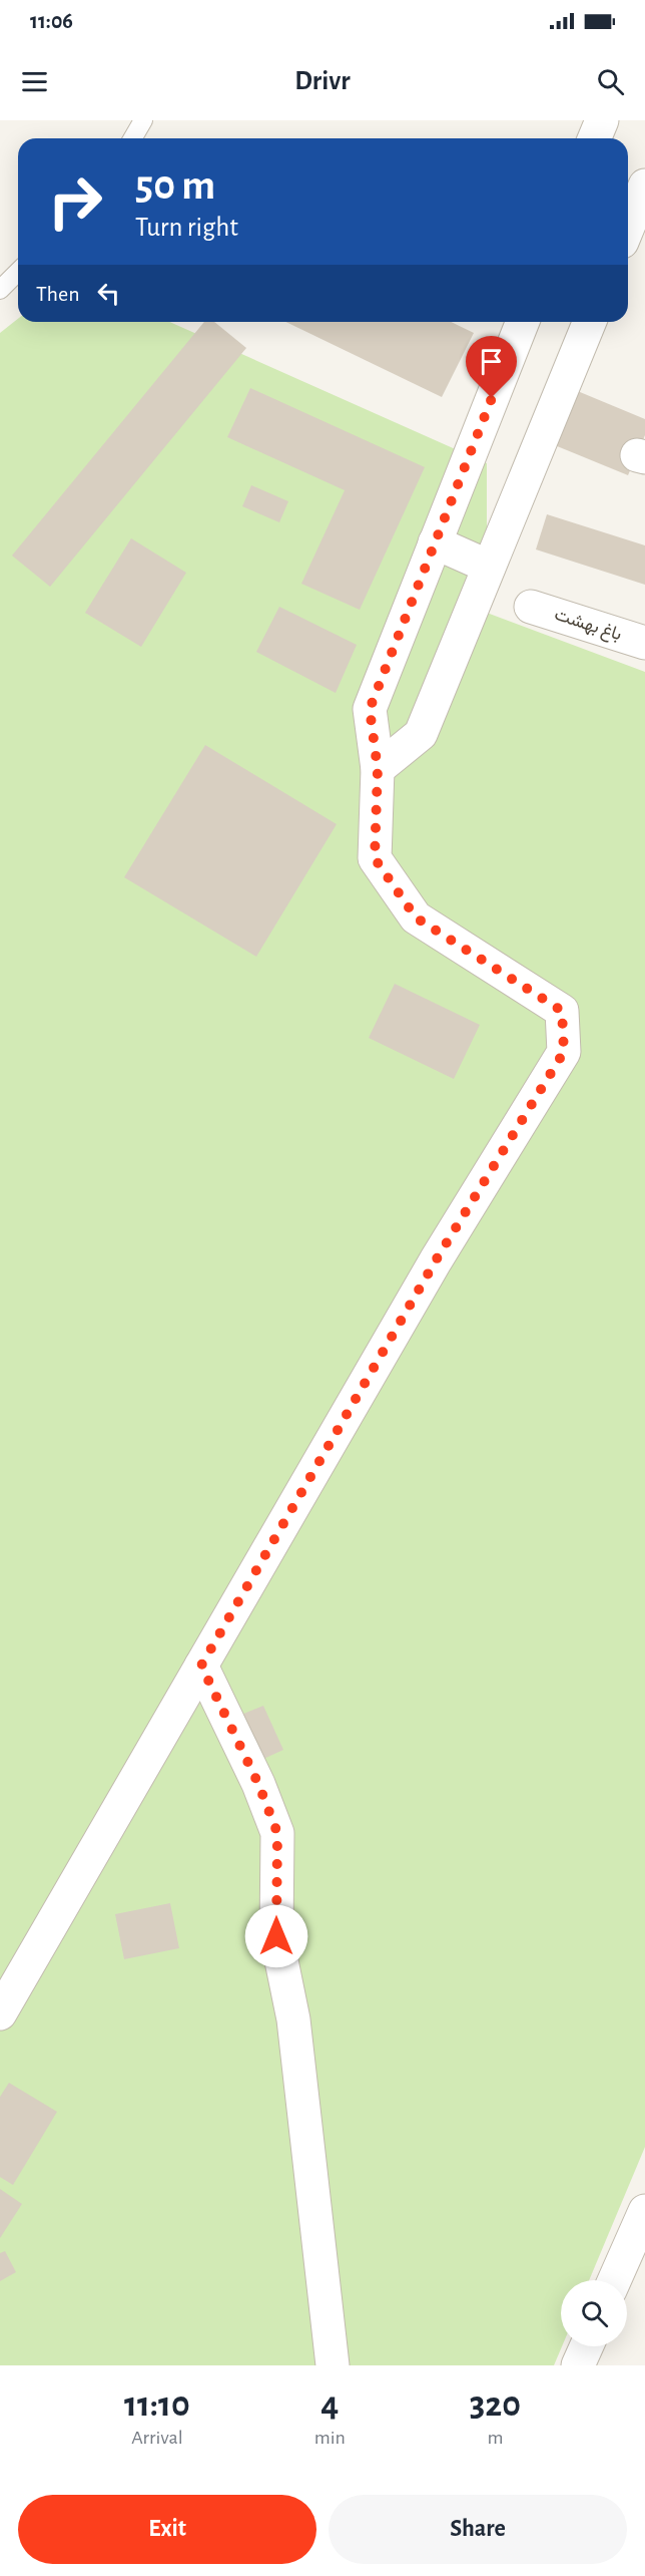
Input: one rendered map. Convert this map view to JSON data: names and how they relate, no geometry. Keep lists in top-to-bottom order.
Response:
{
  "streets": {
    "street": ["باغ بهشت"]
  },
  "page": {
    "status": "11:06",
    "header": "Drivr",
    "turn": ["50 m", "Turn right"],
    "then": "Then",
    "eta": [
      "11:10",
      "Arrival",
      "4",
      "min",
      "320",
      "m"
    ],
    "buttons": ["Exit", "Share"]
  }
}
